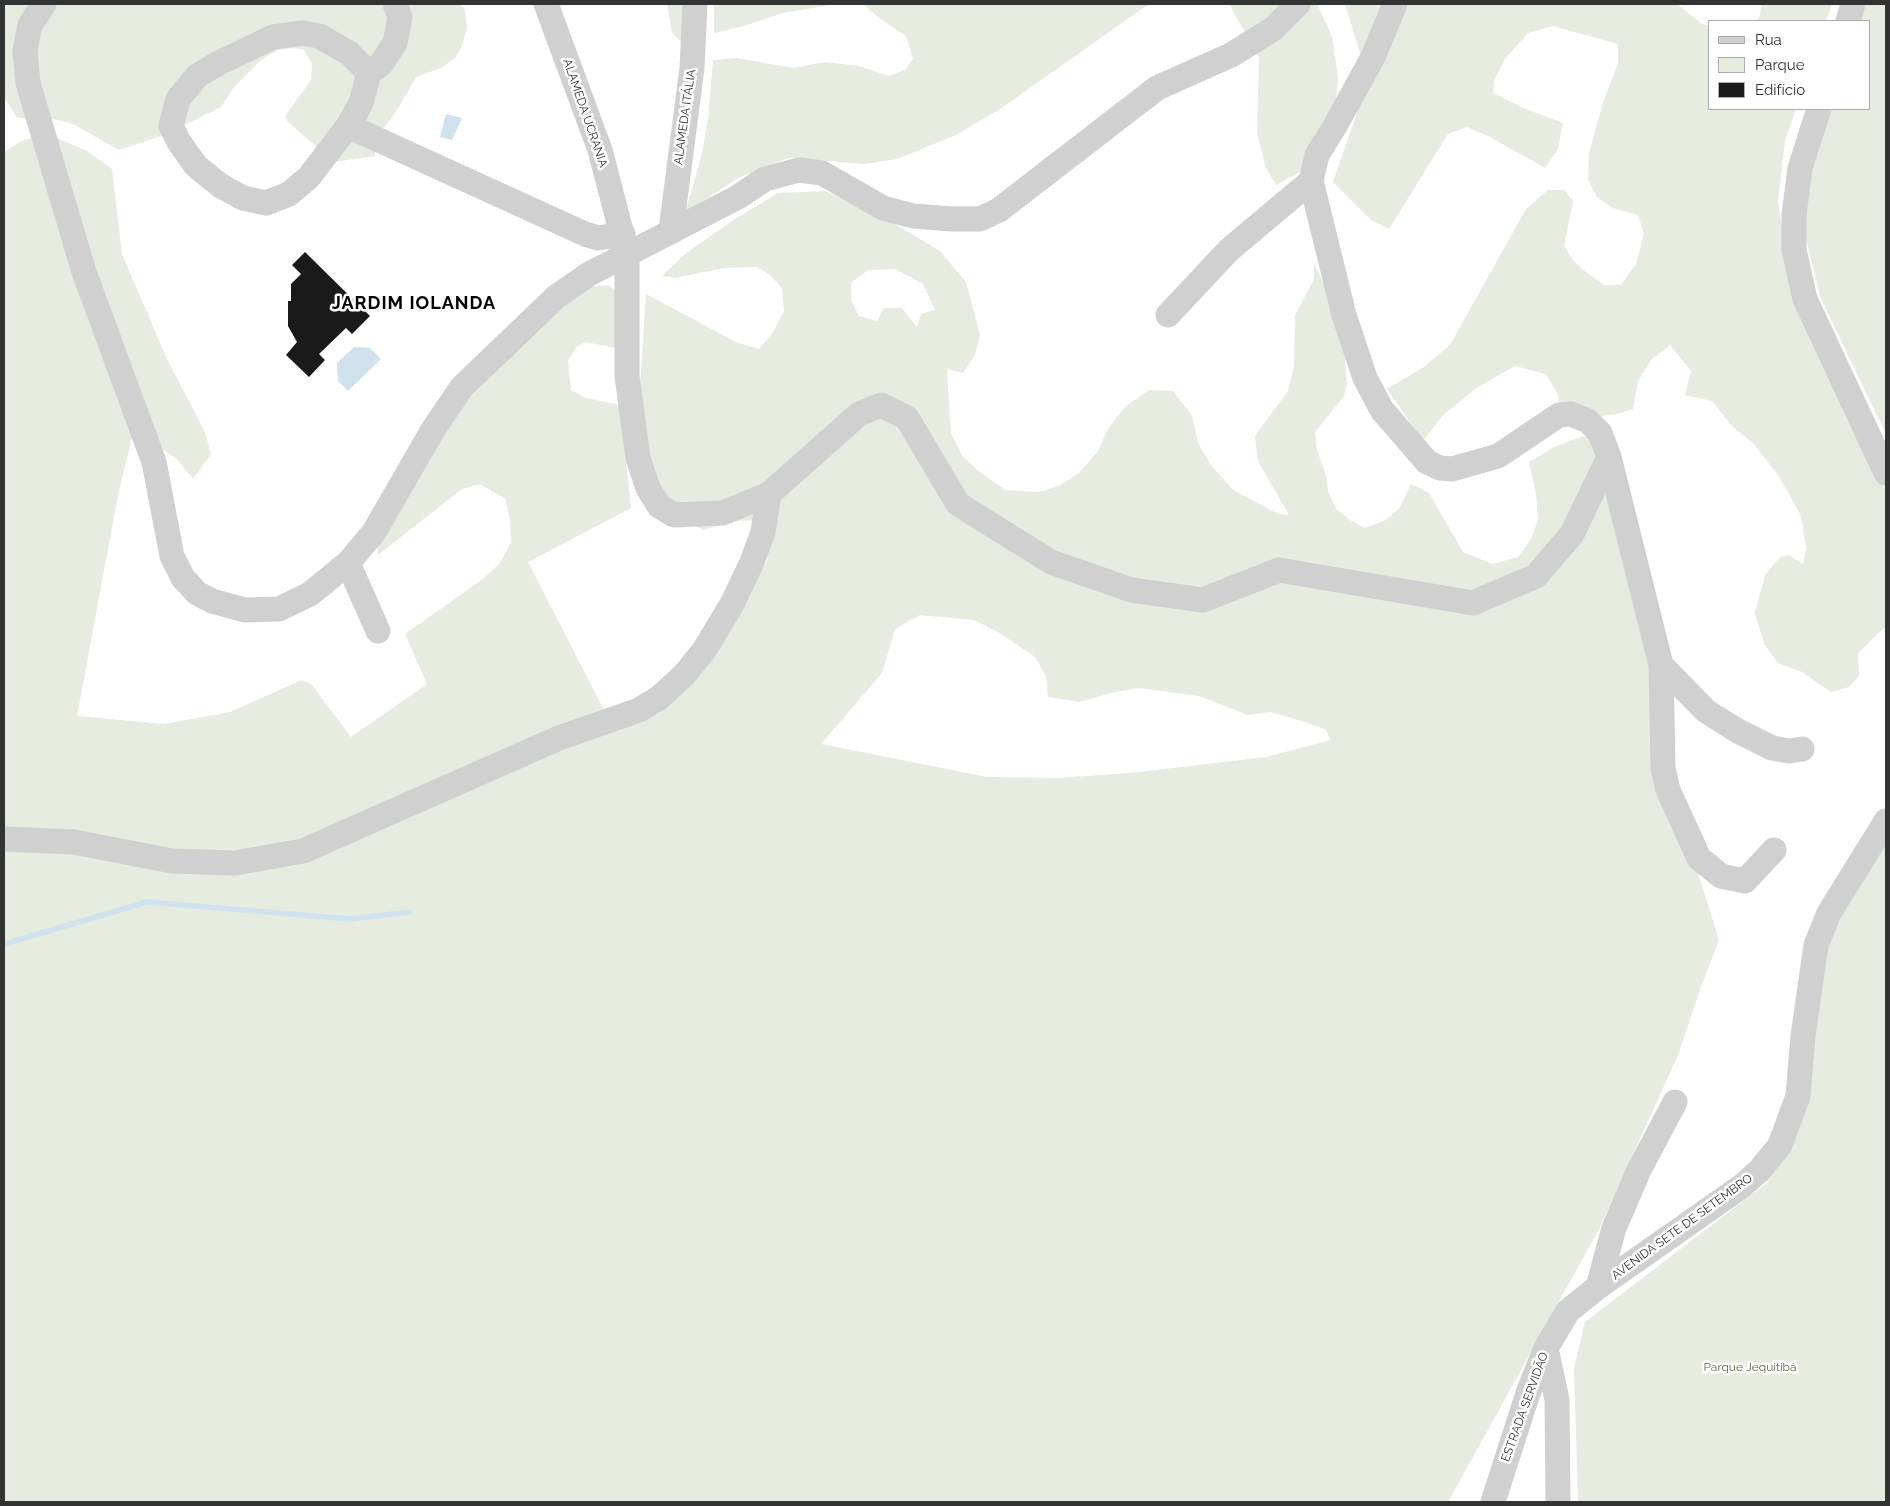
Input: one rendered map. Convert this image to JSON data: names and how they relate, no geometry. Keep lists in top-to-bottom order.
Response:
{
  "streets": {
    "street": [
      "ALAMEDA UCRANIA",
      "ALAMEDA ITÁLIA",
      "AVENIDA SETE DE SETEMBRO",
      "ESTRADA SERVIDÃO"
    ]
  },
  "crossings": [
    ["AVENIDA SETE DE SETEMBRO", "ESTRADA SERVIDÃO"]
  ],
  "districts": ["JARDIM IOLANDA"],
  "parks": ["Parque Jequitibá"],
  "legend": ["Rua", "Parque", "Edifício"]
}
